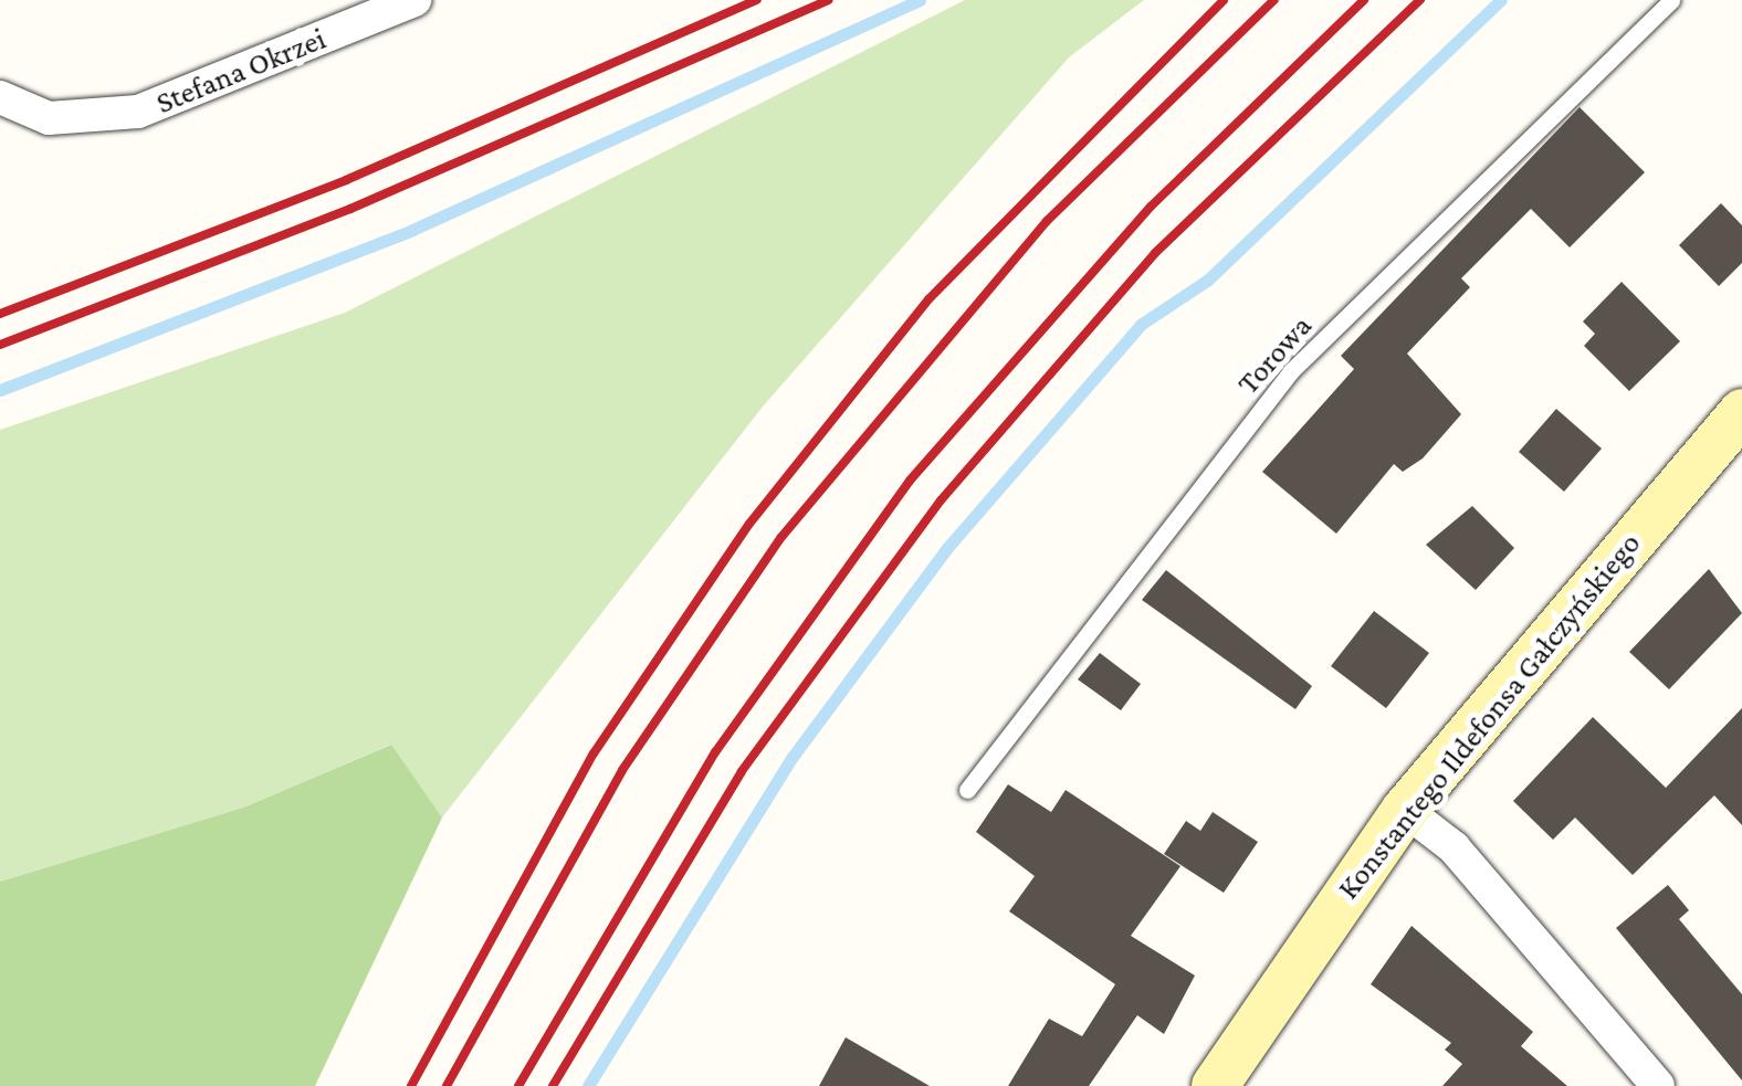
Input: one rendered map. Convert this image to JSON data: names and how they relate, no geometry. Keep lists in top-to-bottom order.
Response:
{
  "streets": {
    "street": ["Stefana Okrzei", "Konstantego Ildefonsa Gałczyńskiego"],
    "lane": ["Torowa"]
  }
}
